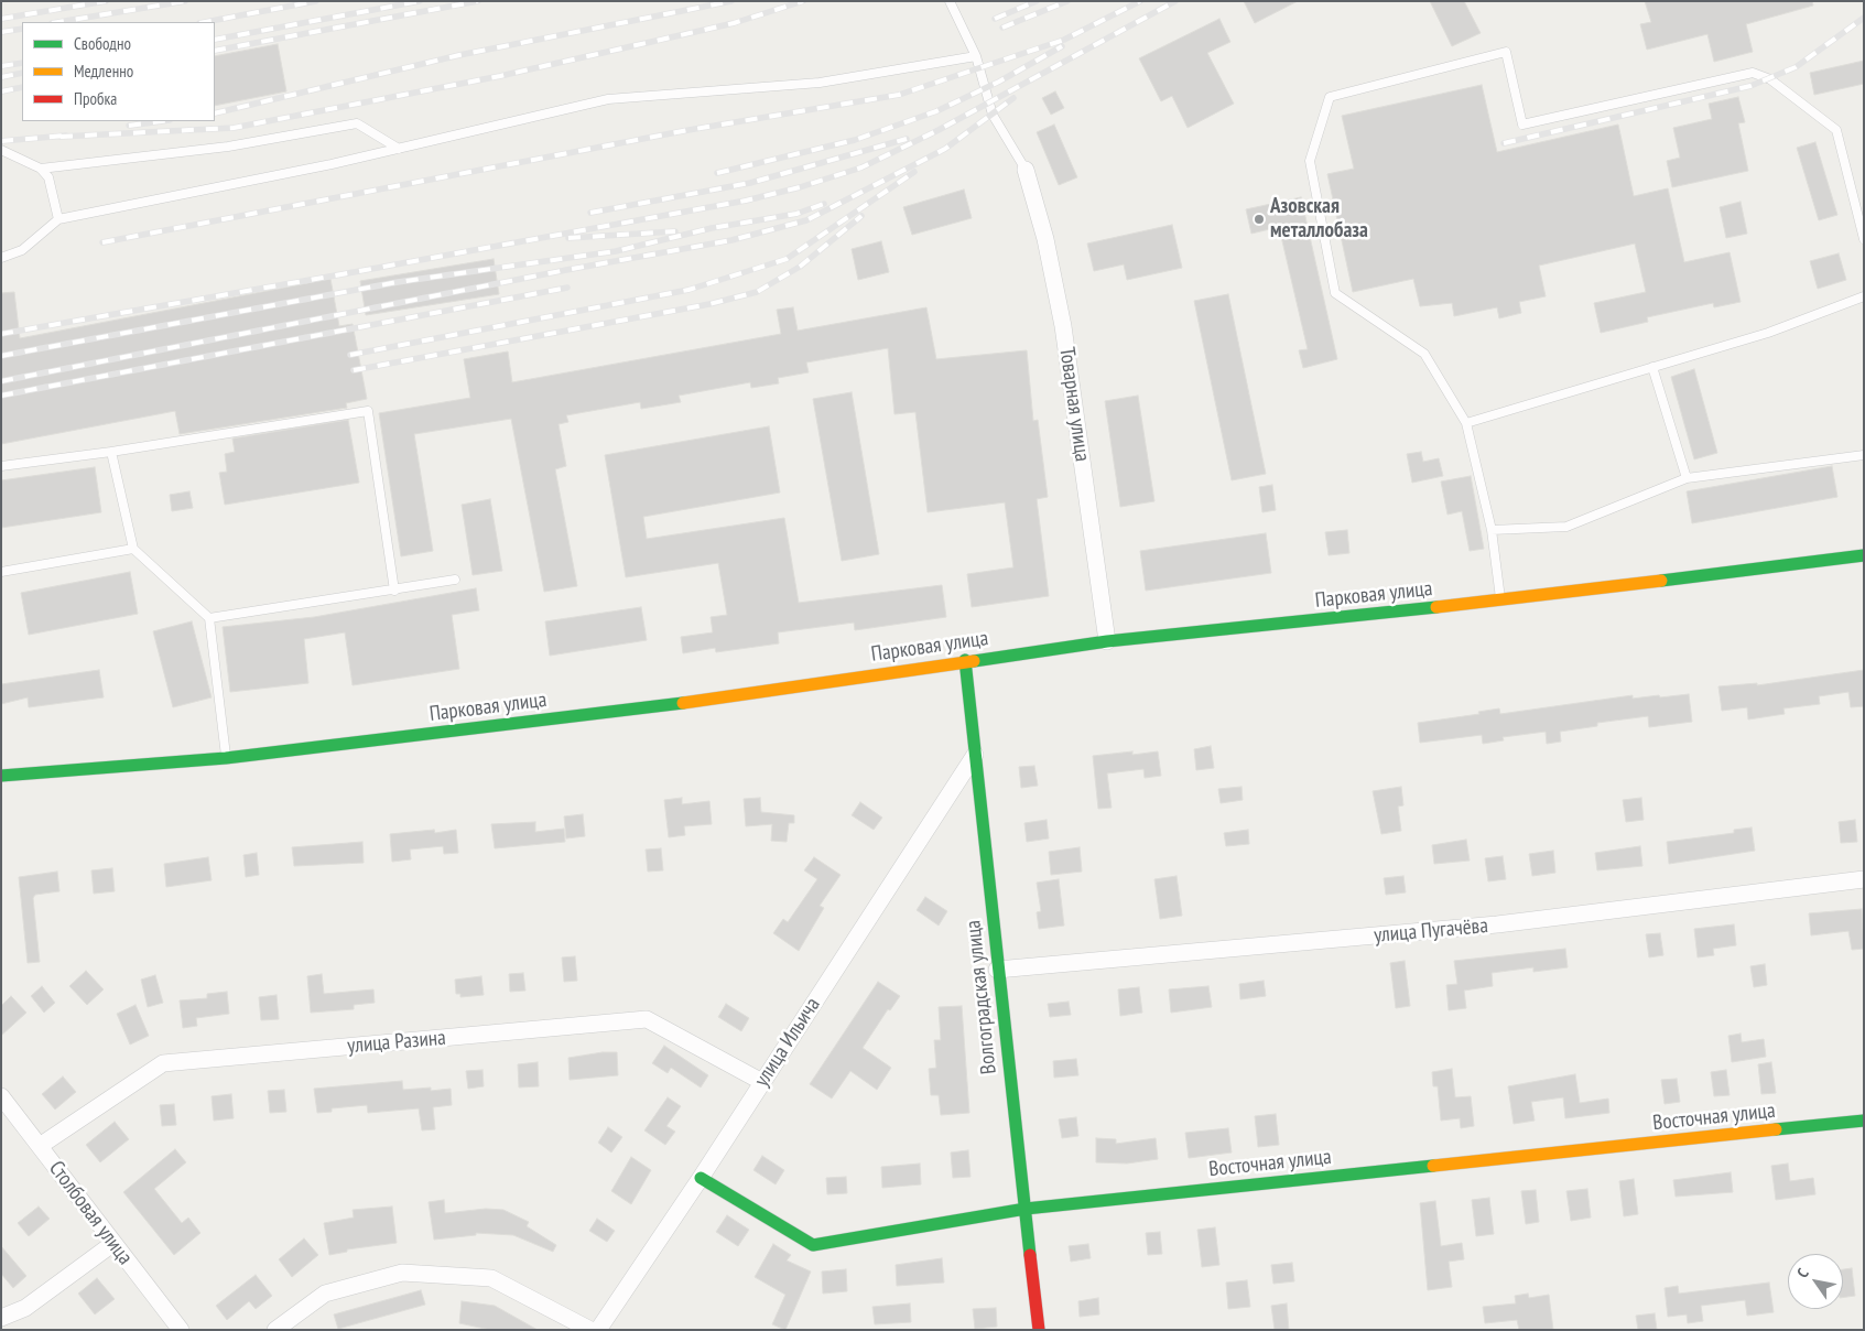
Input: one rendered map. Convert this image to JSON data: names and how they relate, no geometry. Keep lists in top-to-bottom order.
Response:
{
  "streets": {
    "main road": ["Парковая улица", "Волгоградская улица", "Восточная улица"],
    "street": [
      "Товарная улица",
      "улица Пугачёва",
      "улица Разина",
      "улица Ильича",
      "Столбовая улица"
    ]
  },
  "crossings": [
    ["Товарная улица", "Парковая улица"],
    ["Парковая улица", "Волгоградская улица"],
    ["улица Пугачёва", "Волгоградская улица"],
    ["Волгоградская улица", "улица Ильича"],
    ["Волгоградская улица", "Восточная улица"],
    ["улица Разина", "улица Ильича"],
    ["улица Разина", "Столбовая улица"],
    ["улица Ильича", "Восточная улица"]
  ],
  "places": ["Азовская металлобаза"],
  "legend": ["Свободно", "Медленно", "Пробка"],
  "north": "top left"
}
